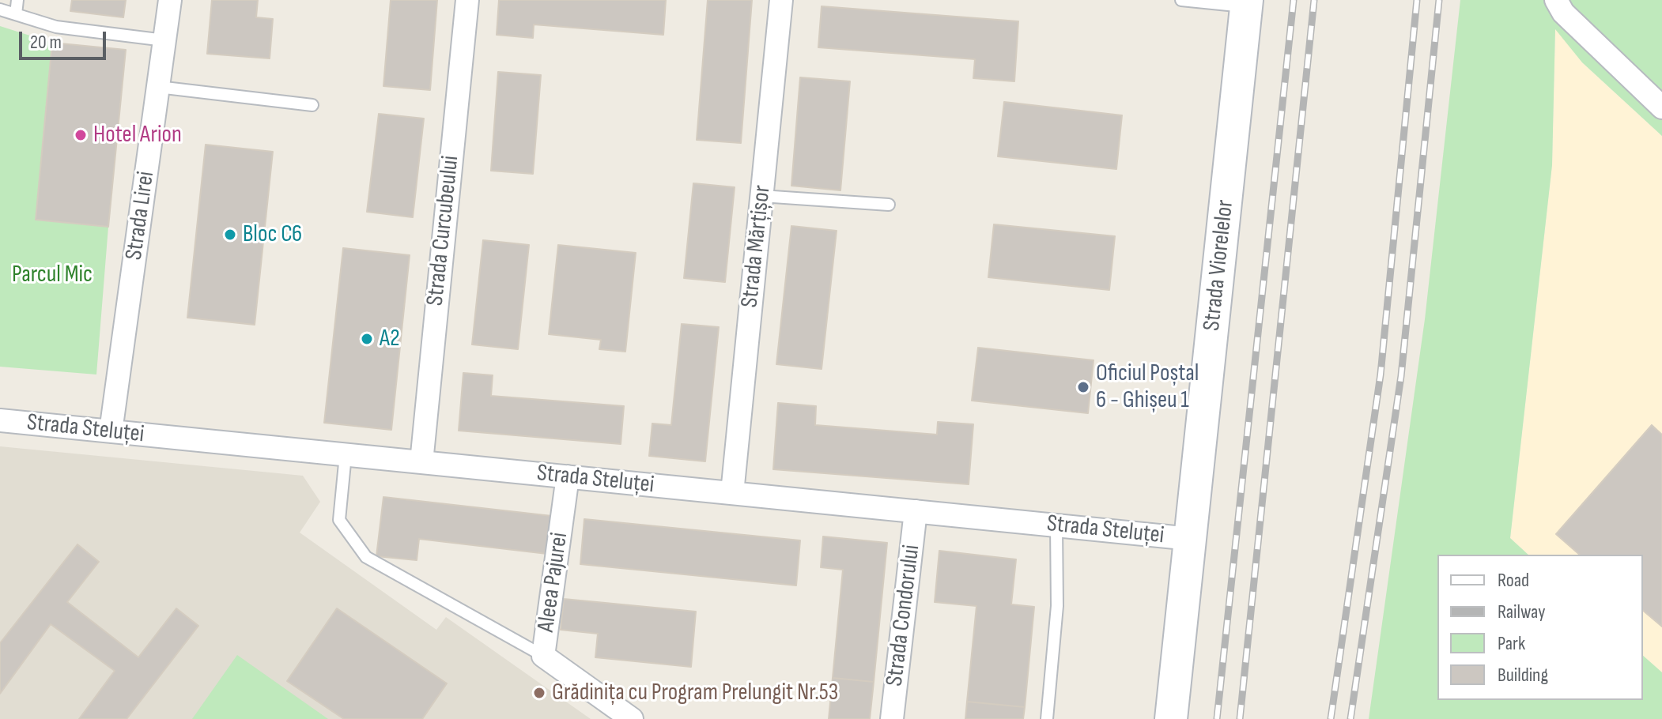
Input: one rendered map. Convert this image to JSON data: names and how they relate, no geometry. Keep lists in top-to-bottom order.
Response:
{
  "streets": {
    "street": [
      "Strada Lirei",
      "Strada Curcubeului",
      "Strada Mărțișor",
      "Strada Viorelelor",
      "Strada Steluței",
      "Aleea Pajurei",
      "Strada Condorului"
    ]
  },
  "crossings": [
    ["Strada Lirei", "Strada Steluței"],
    ["Strada Curcubeului", "Strada Steluței"],
    ["Strada Mărțișor", "Strada Steluței"],
    ["Strada Viorelelor", "Strada Steluței"],
    ["Strada Steluței", "Aleea Pajurei"],
    ["Strada Steluței", "Strada Condorului"]
  ],
  "parks": ["Parcul Mic"],
  "places": [
    "Hotel Arion",
    "Bloc C6",
    "A2",
    "Oficiul Poștal 6 - Ghișeu 1",
    "Grădinița cu Program Prelungit Nr.53"
  ],
  "legend": [
    "Road",
    "Railway",
    "Park",
    "Building"
  ],
  "scale_bar": "20 m"
}
